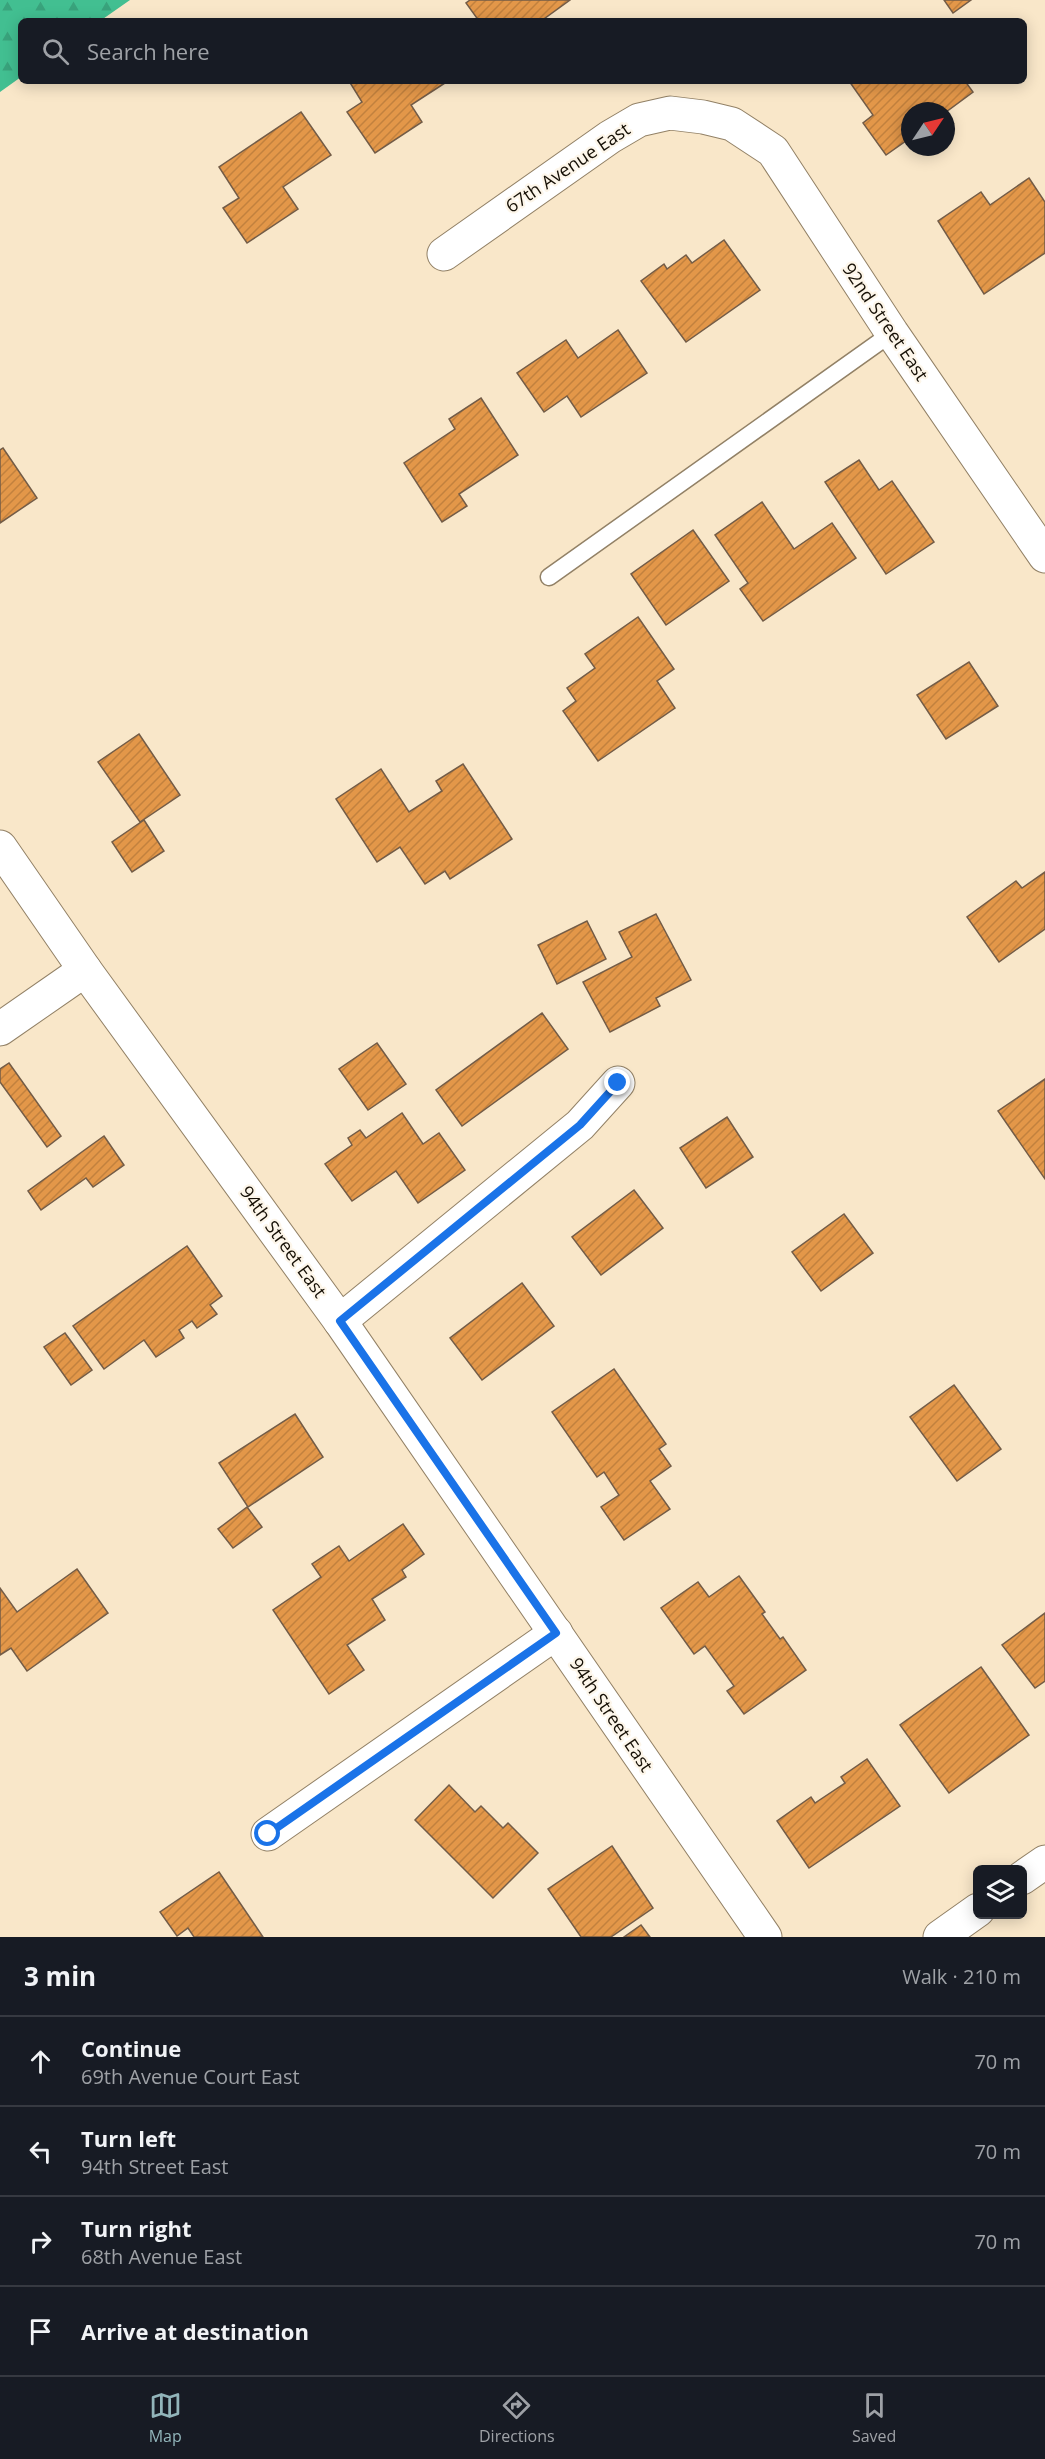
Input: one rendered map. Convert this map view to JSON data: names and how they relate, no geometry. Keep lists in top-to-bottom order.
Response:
{
  "streets": {
    "street": ["67th Avenue East", "92nd Street East", "94th Street East"]
  },
  "crossings": [
    ["67th Avenue East", "92nd Street East"]
  ],
  "north": "top right",
  "page": {
    "search": "Search here",
    "heading": ["3 min", "Walk · 210 m"],
    "list": [
      ["Continue", "69th Avenue Court East", "70 m"],
      ["Turn left", "94th Street East", "70 m"],
      ["Turn right", "68th Avenue East", "70 m"],
      "Arrive at destination"
    ],
    "nav": ["Map", "Directions", "Saved"]
  }
}
